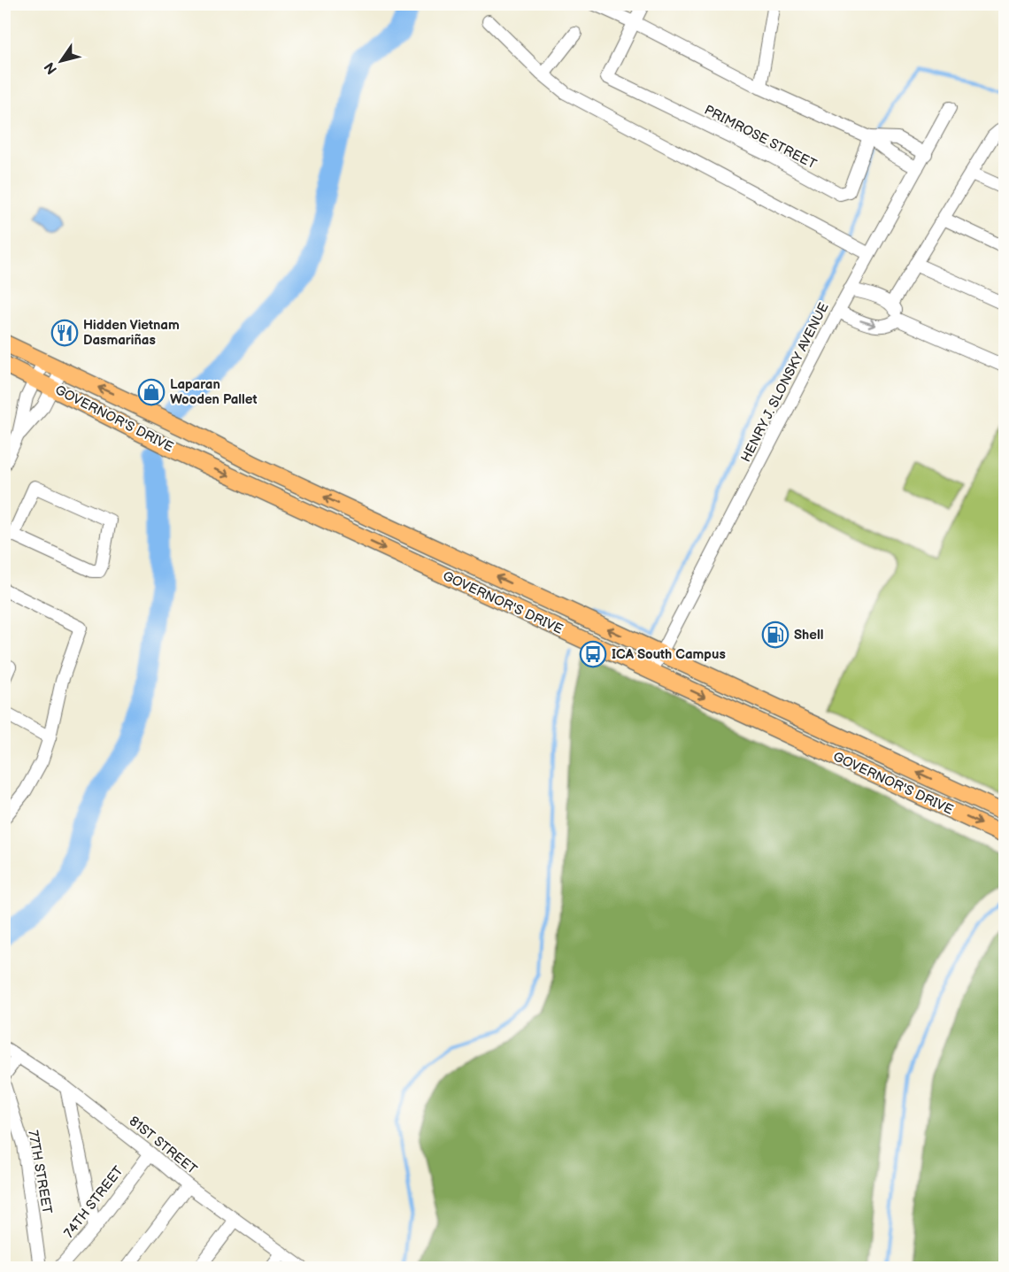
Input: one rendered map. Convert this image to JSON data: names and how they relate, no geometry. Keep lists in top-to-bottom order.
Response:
{
  "streets": {
    "main road": ["GOVERNOR'S DRIVE"],
    "street": [
      "PRIMROSE STREET",
      "HENRY J. SLONSKY AVENUE",
      "81ST STREET",
      "77TH STREET",
      "74TH STREET"
    ]
  },
  "crossings": [
    ["HENRY J. SLONSKY AVENUE", "GOVERNOR'S DRIVE"],
    ["81ST STREET", "74TH STREET"]
  ],
  "places": {
    "restaurant": ["Hidden Vietnam Dasmariñas"],
    "shop": ["Laparan Wooden Pallet"],
    "fuel station": ["Shell"],
    "bus stop": ["ICA South Campus"]
  },
  "north": "bottom left"
}
